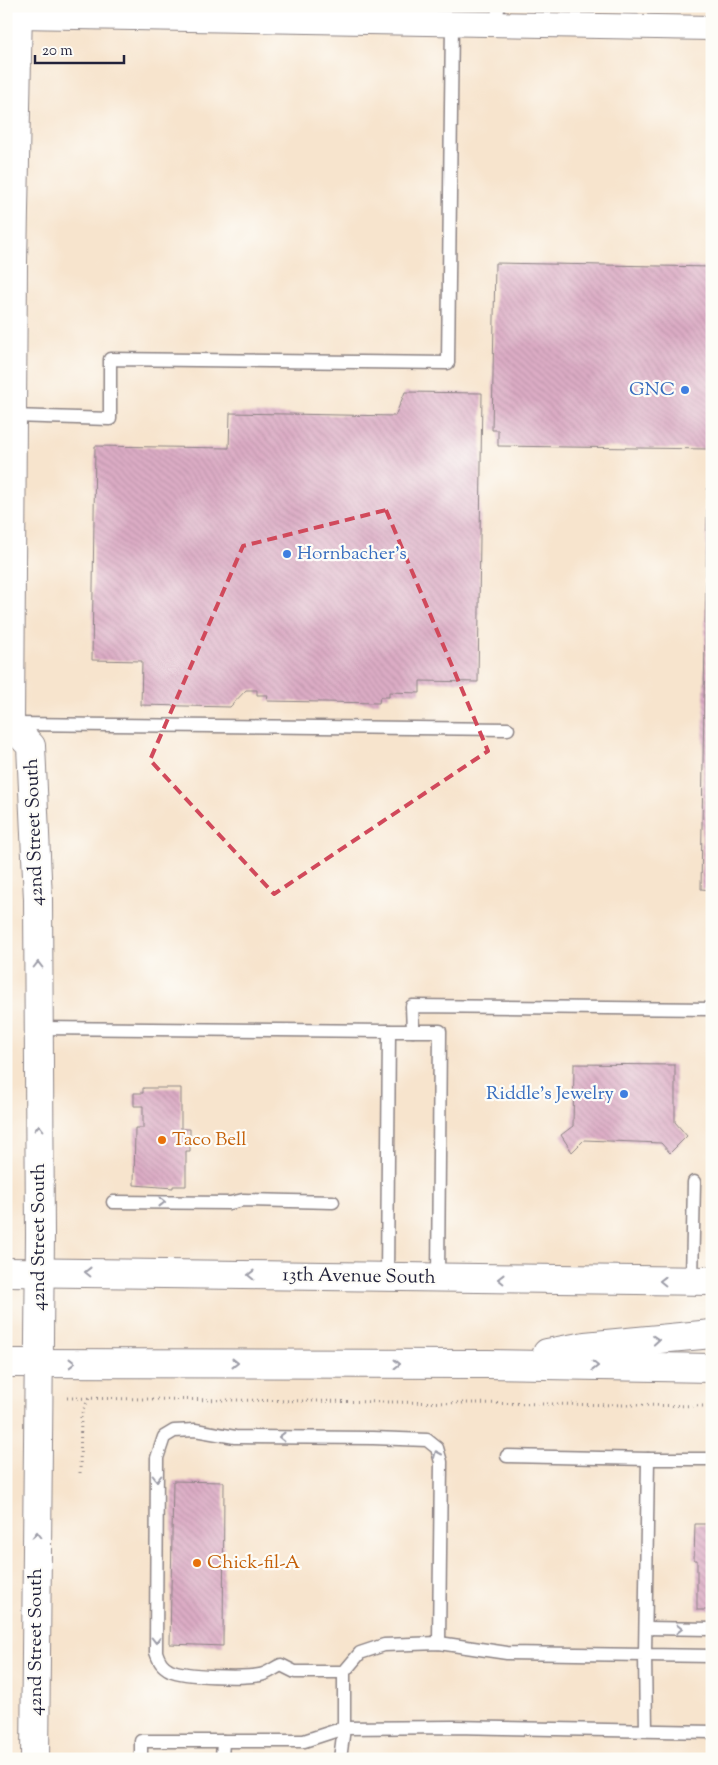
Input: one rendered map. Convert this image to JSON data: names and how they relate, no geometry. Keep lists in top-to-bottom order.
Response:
{
  "streets": {
    "main road": ["42nd Street South", "13th Avenue South"]
  },
  "crossings": [
    ["42nd Street South", "13th Avenue South"]
  ],
  "one_way": ["42nd Street South"],
  "places": [
    "GNC",
    "Hornbacher's",
    "Riddle's Jewelry",
    "Taco Bell",
    "Chick-fil-A"
  ],
  "scale_bar": "20 m"
}
